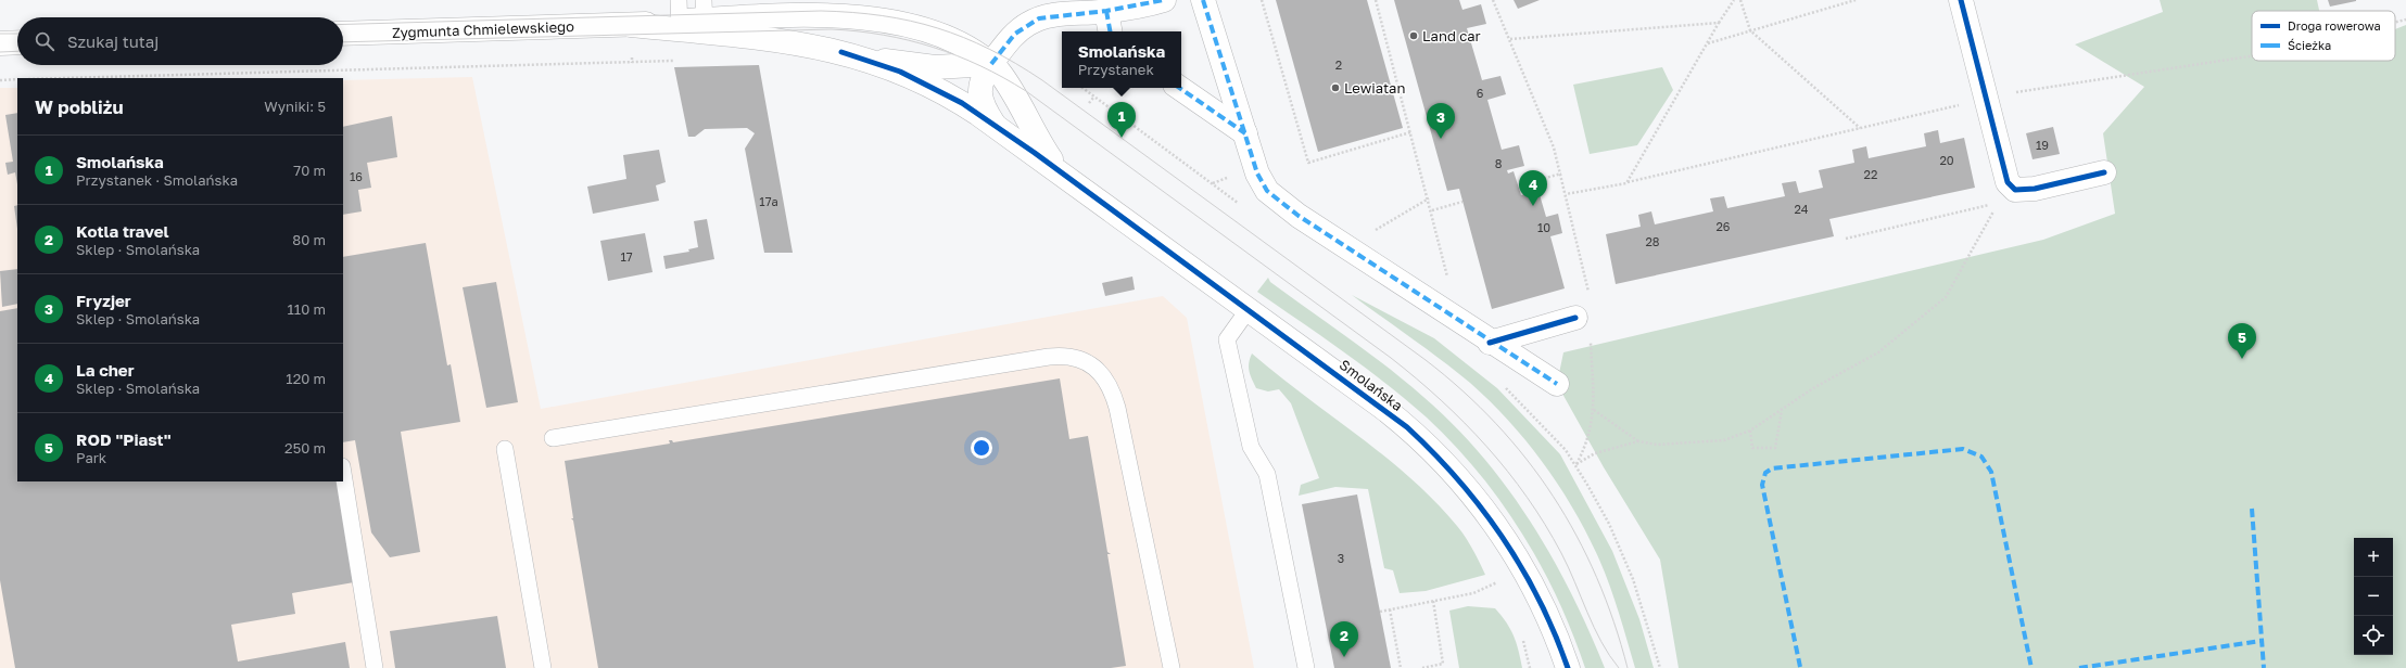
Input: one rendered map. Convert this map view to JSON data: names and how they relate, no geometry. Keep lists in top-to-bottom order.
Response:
{
  "streets": {
    "street": ["Zygmunta Chmielewskiego", "Smolańska"]
  },
  "crossings": [
    ["Zygmunta Chmielewskiego", "Smolańska"]
  ],
  "places": ["Land car", "Lewiatan"],
  "house_numbers": [
    "2",
    "6",
    "19",
    "20",
    "8",
    "22",
    "16",
    "17a",
    "24",
    "26",
    "10",
    "28",
    "17",
    "3"
  ],
  "legend": ["Droga rowerowa", "Ścieżka"],
  "page": {
    "search": "Szukaj tutaj",
    "popup": ["Smolańska", "Przystanek"],
    "heading": ["W pobliżu", "Wyniki: 5"],
    "pins": [
      "1",
      "3",
      "4",
      "5",
      "2"
    ],
    "list": [
      {
        "mark": "1",
        "name": "Smolańska",
        "note": "Przystanek · Smolańska",
        "value": "70 m"
      },
      {
        "mark": "2",
        "name": "Kotla travel",
        "note": "Sklep · Smolańska",
        "value": "80 m"
      },
      {
        "mark": "3",
        "name": "Fryzjer",
        "note": "Sklep · Smolańska",
        "value": "110 m"
      },
      {
        "mark": "4",
        "name": "La cher",
        "note": "Sklep · Smolańska",
        "value": "120 m"
      },
      {
        "mark": "5",
        "name": "ROD \"Piast\"",
        "note": "Park",
        "value": "250 m"
      }
    ],
    "map_buttons": ["+", "−"]
  }
}
